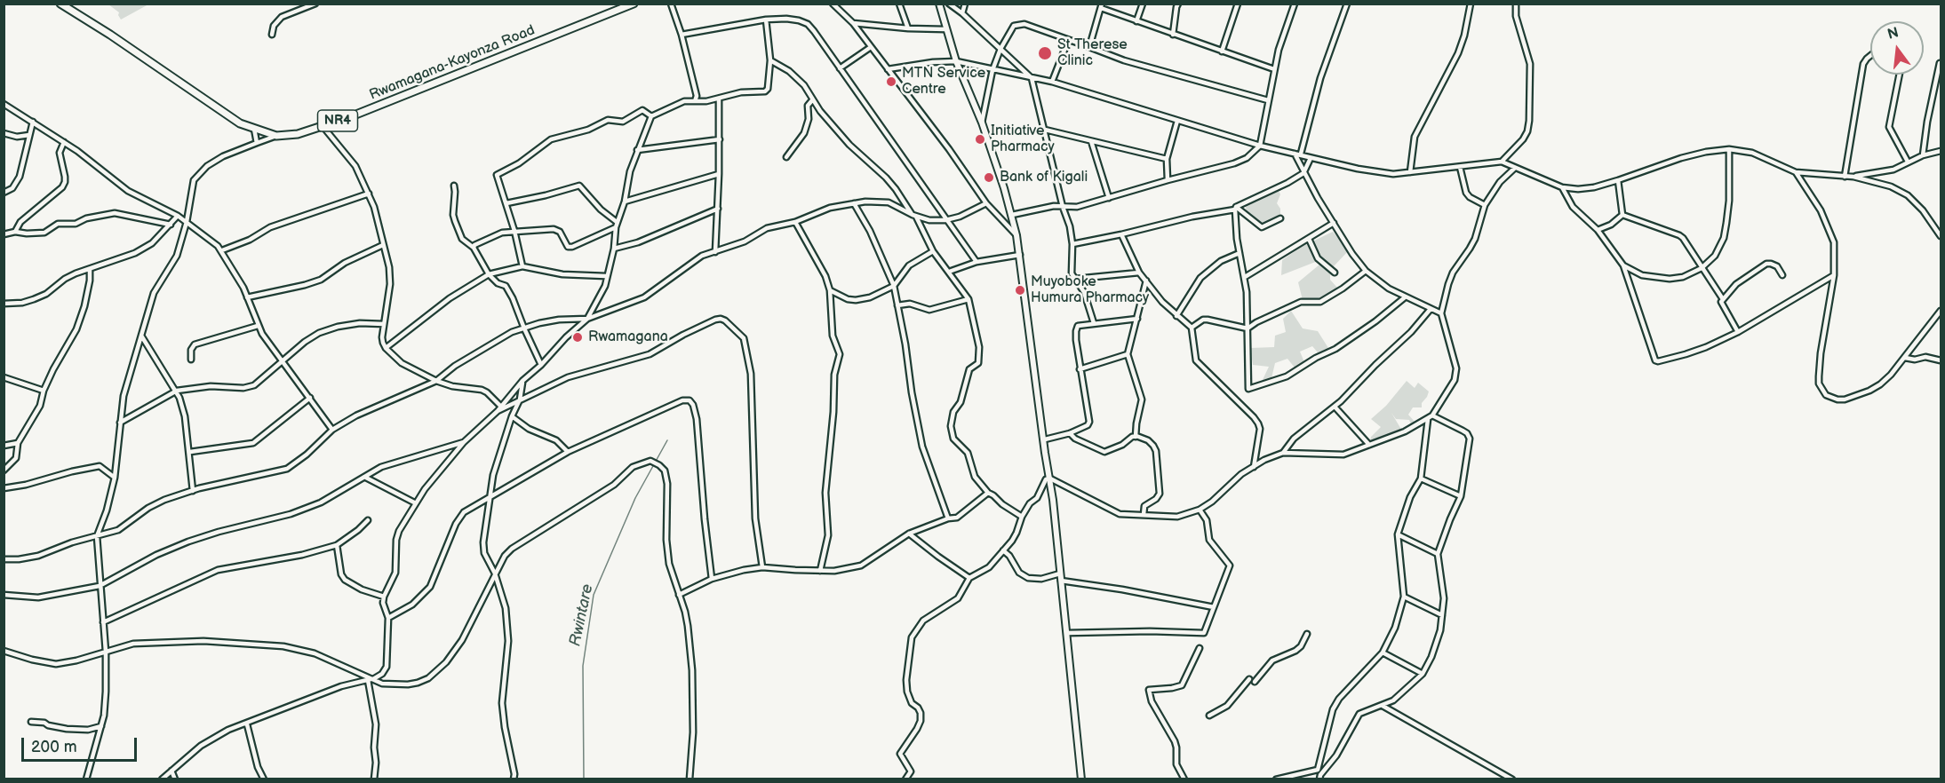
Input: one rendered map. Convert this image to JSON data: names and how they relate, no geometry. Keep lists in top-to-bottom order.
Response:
{
  "streets": {
    "highway": ["Rwamagana-Kayonza Road", "NR4"]
  },
  "water": ["Rwintare"],
  "places": [
    "St Therese Clinic",
    "MTN Service Centre",
    "Initiative Pharmacy",
    "Bank of Kigali",
    "Muyoboke Humura Pharmacy",
    "Rwamagana"
  ],
  "scale_bar": "200 m",
  "north": "top"
}
